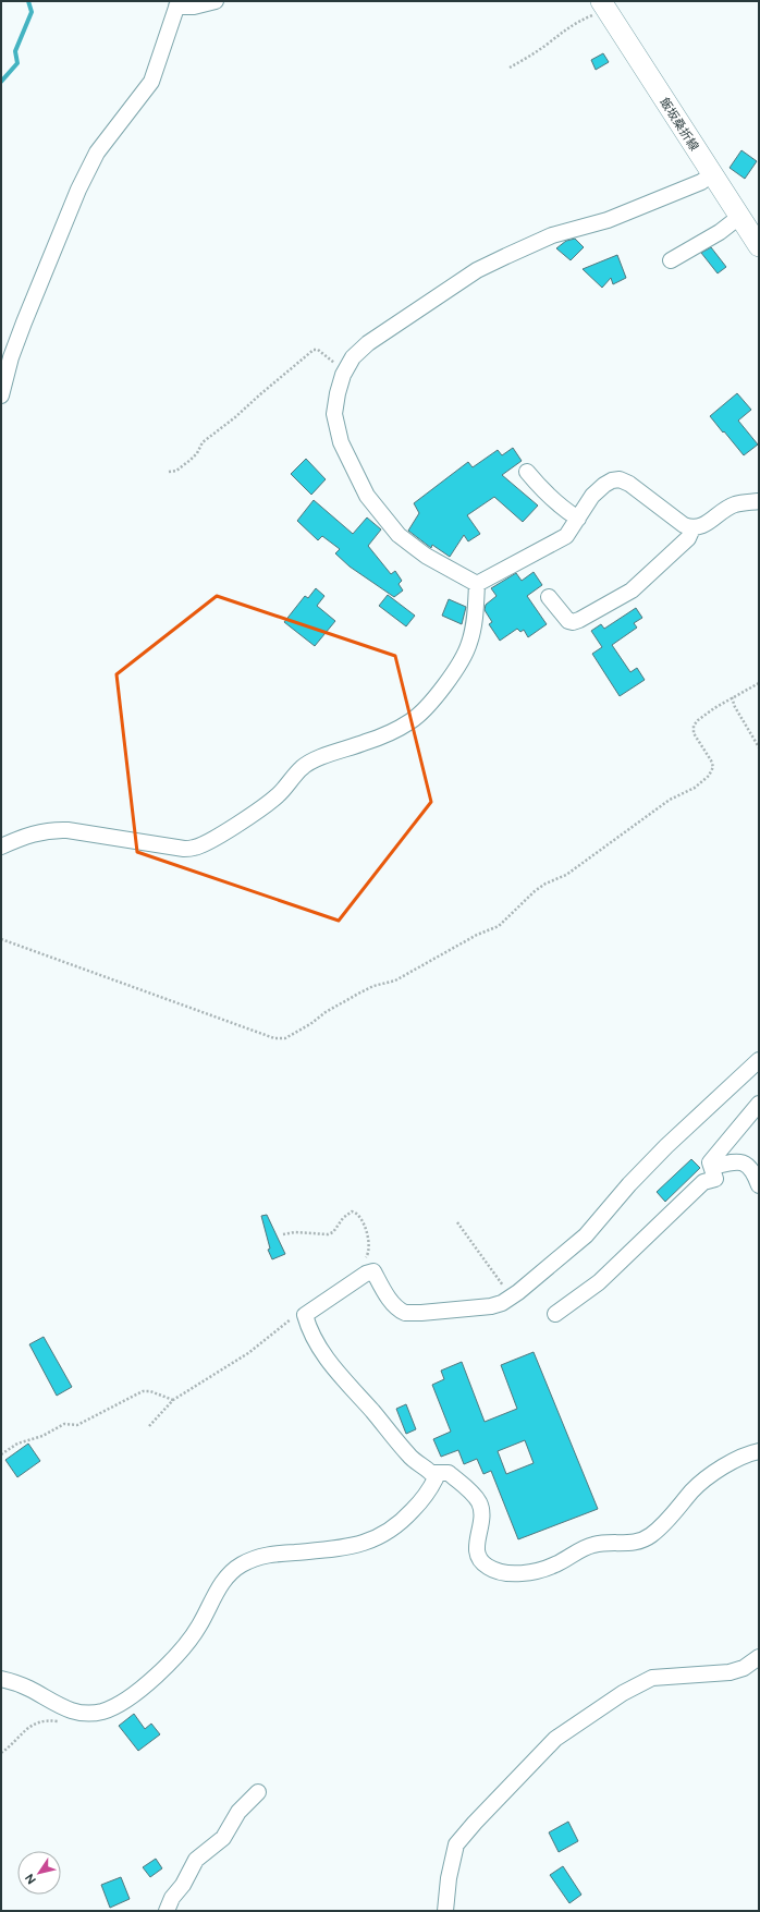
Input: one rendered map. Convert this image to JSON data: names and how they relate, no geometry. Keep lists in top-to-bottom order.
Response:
{
  "streets": {
    "main road": ["飯坂桑折線"]
  },
  "north": "bottom left"
}
